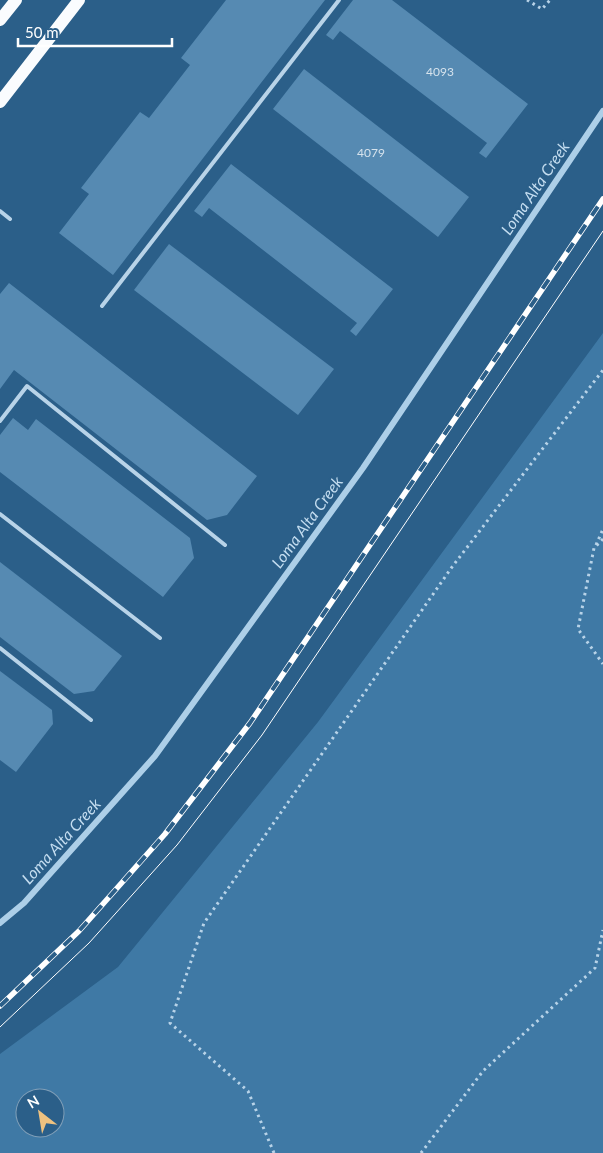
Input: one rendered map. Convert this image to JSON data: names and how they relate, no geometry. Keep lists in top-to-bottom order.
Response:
{
  "water": ["Loma Alta Creek"],
  "house_numbers": ["4093", "4079"],
  "scale_bar": "50 m",
  "north": "top left"
}
